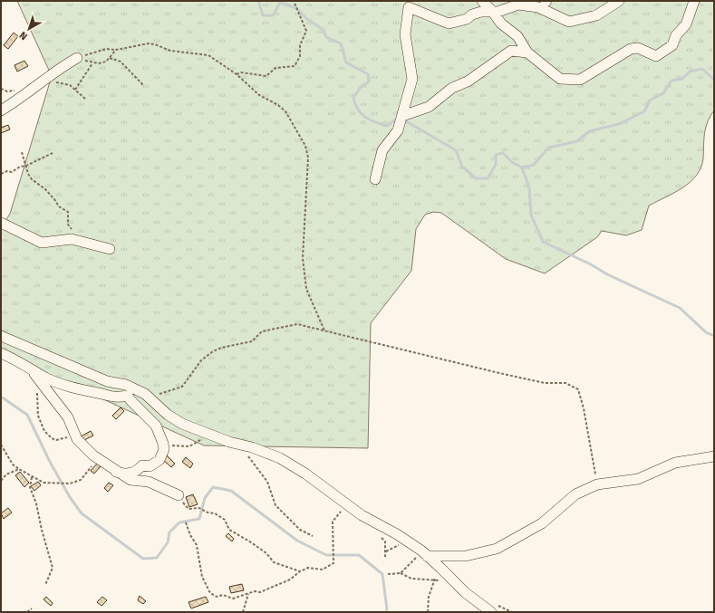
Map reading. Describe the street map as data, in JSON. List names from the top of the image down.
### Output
{
  "north": "bottom left"
}
